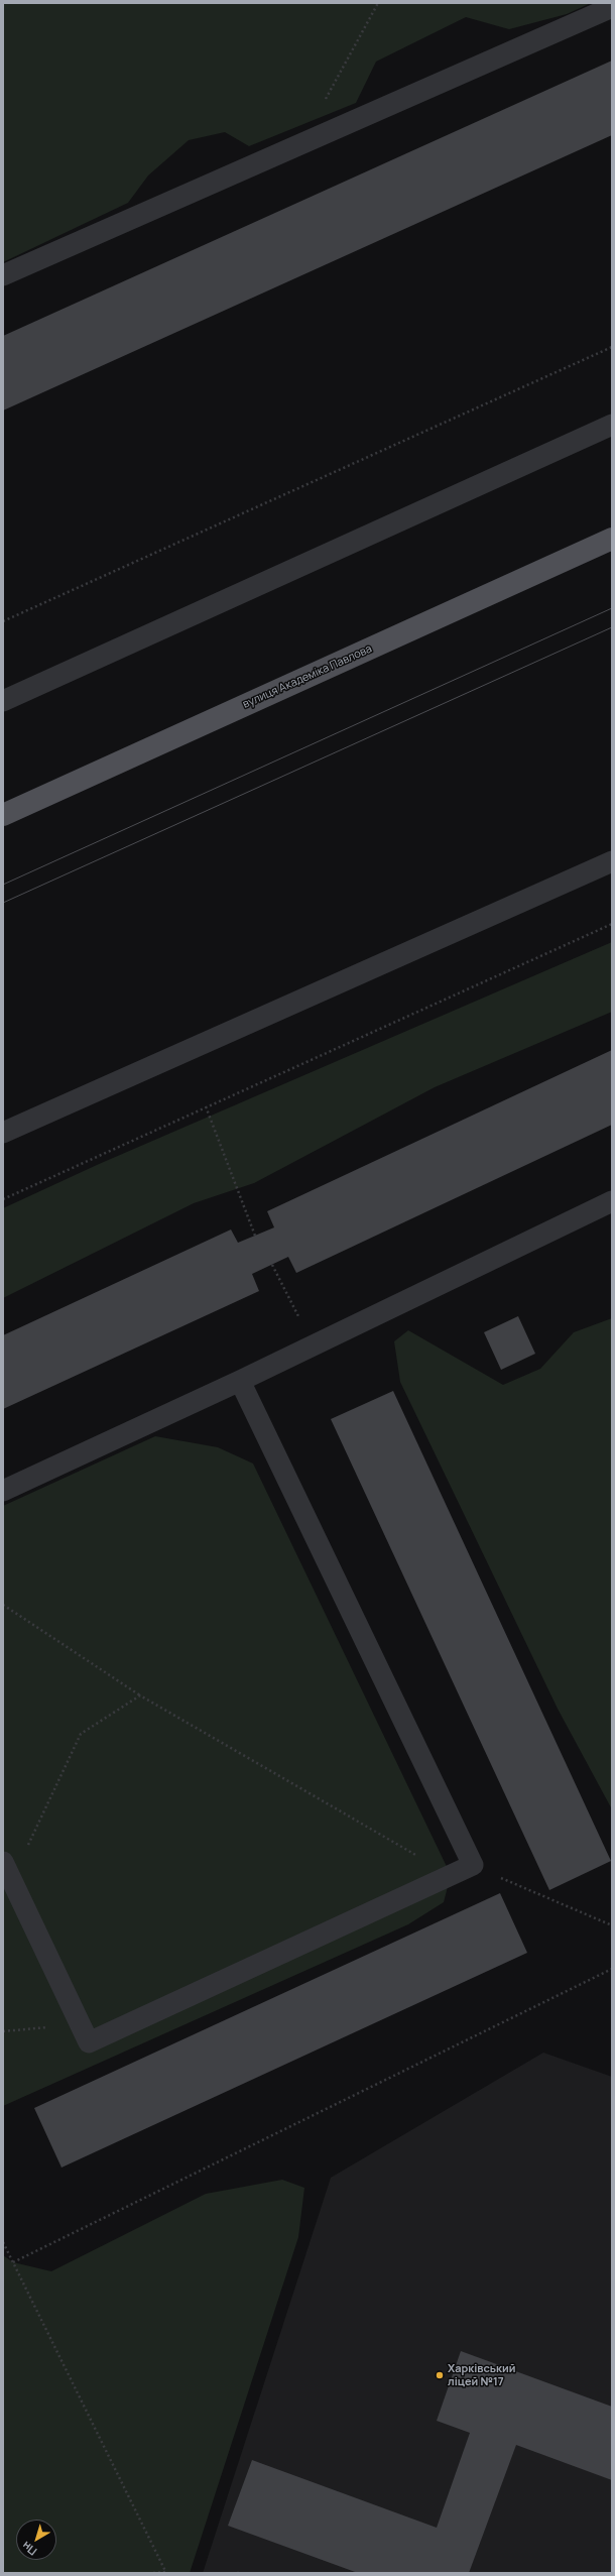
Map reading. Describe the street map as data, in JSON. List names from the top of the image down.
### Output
{
  "streets": {
    "main road": ["вулиця Академіка Павлова"]
  },
  "places": ["Харківський ліцей №17"],
  "north": "bottom left"
}
